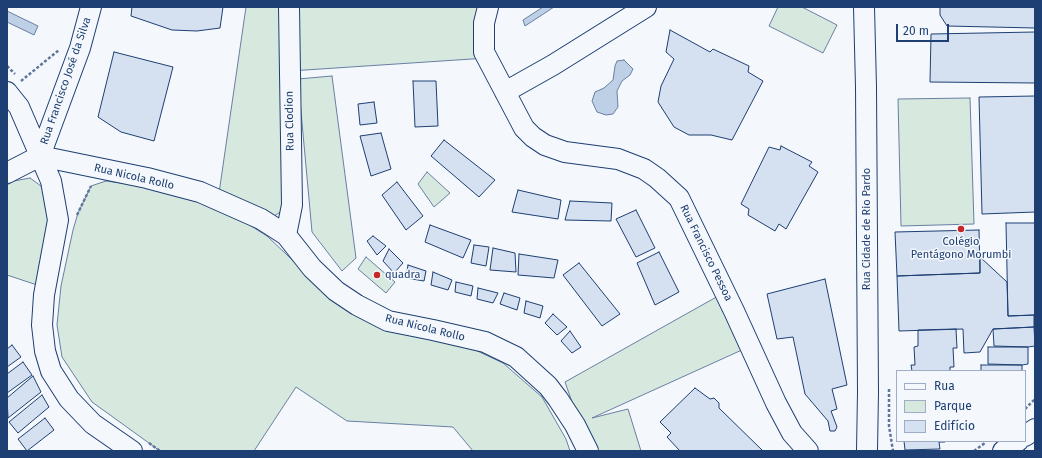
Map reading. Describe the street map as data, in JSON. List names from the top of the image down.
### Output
{
  "streets": {
    "street": [
      "Rua Francisco José da Silva",
      "Rua Clodion",
      "Rua Nicola Rollo",
      "Rua Cidade de Rio Pardo",
      "Rua Francisco Pessoa"
    ]
  },
  "crossings": [
    ["Rua Francisco José da Silva", "Rua Nicola Rollo"],
    ["Rua Clodion", "Rua Nicola Rollo"]
  ],
  "places": ["Colégio Pentágono Morumbi", "quadra"],
  "legend": ["Rua", "Parque", "Edifício"],
  "scale_bar": "20 m"
}
